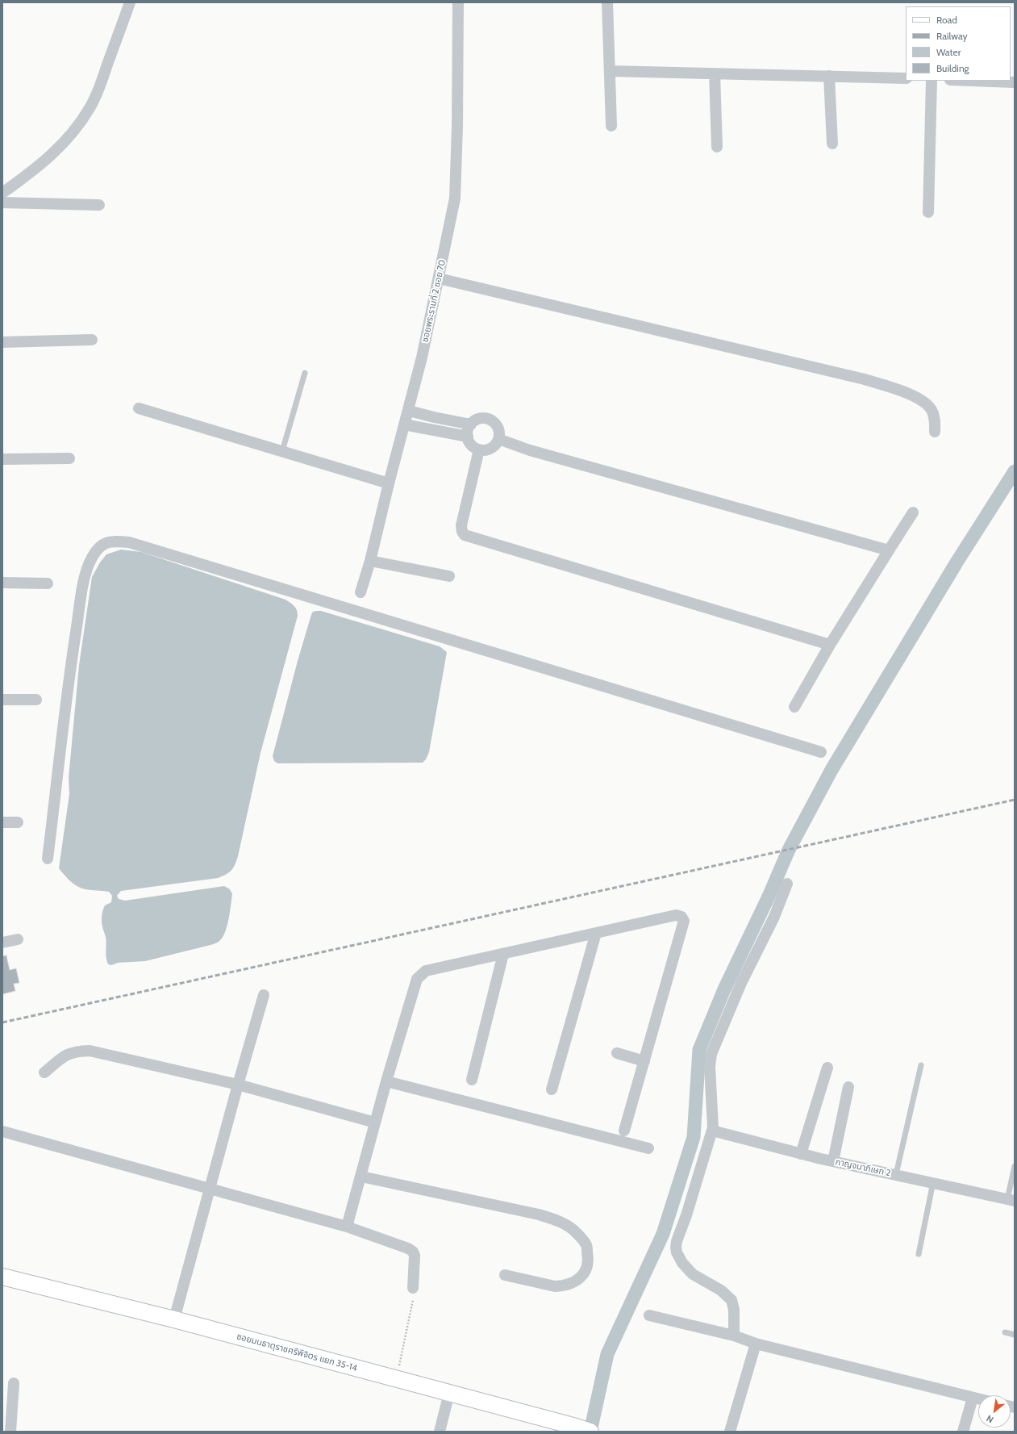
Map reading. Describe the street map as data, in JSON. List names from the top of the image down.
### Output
{
  "streets": {
    "street": ["ซอยพระรามที่ 2 ซอย 70", "กาญจนาภิเษก 2", "ซอยมนธาตุราชศรีพิจิตร แยก 35-14"]
  },
  "legend": [
    "Road",
    "Railway",
    "Water",
    "Building"
  ],
  "north": "bottom left"
}
